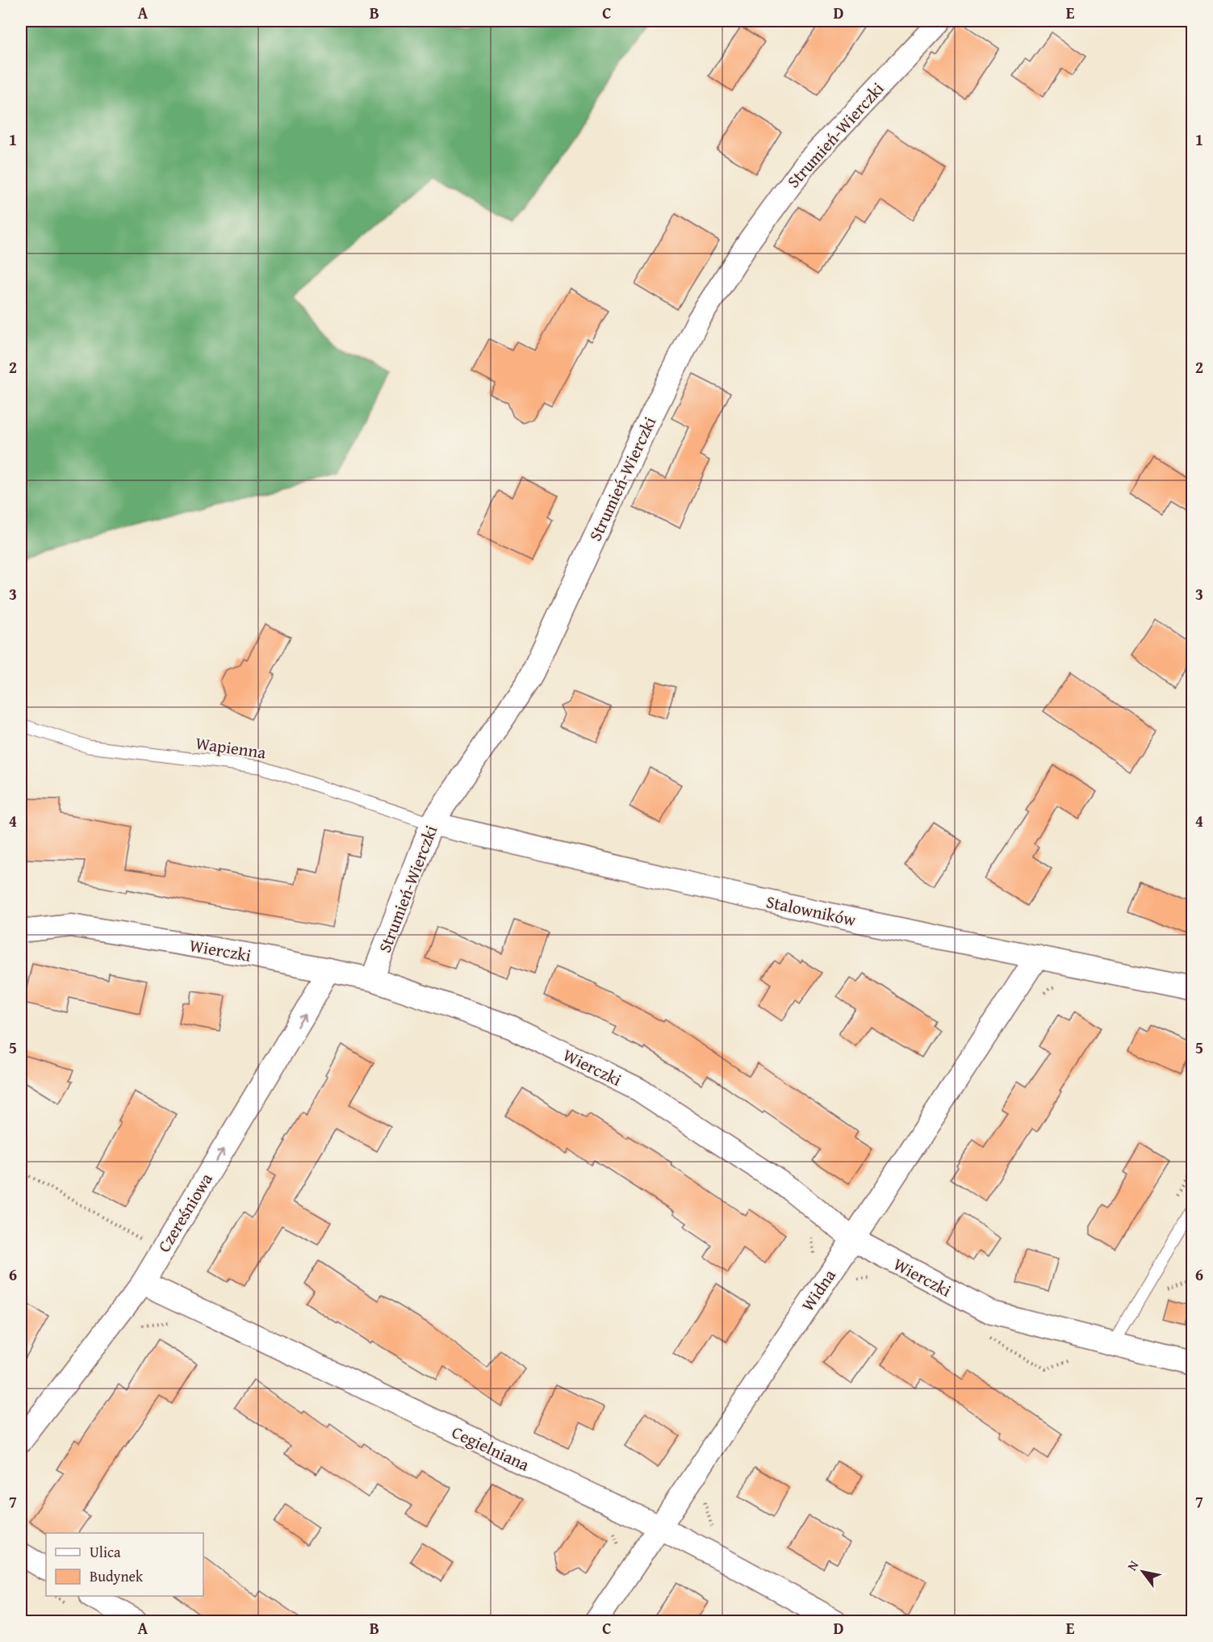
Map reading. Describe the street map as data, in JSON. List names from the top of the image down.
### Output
{
  "streets": {
    "street": [
      "Strumień-Wierczki",
      "Stalowników",
      "Wierczki",
      "Czereśniowa",
      "Widna",
      "Cegielniana"
    ],
    "lane": ["Wapienna"]
  },
  "crossings": [
    ["Strumień-Wierczki", "Wapienna"],
    ["Strumień-Wierczki", "Stalowników"],
    ["Strumień-Wierczki", "Wierczki"],
    ["Wapienna", "Stalowników"],
    ["Stalowników", "Widna"],
    ["Wierczki", "Czereśniowa"],
    ["Wierczki", "Widna"],
    ["Czereśniowa", "Cegielniana"],
    ["Widna", "Cegielniana"]
  ],
  "one_way": ["Czereśniowa"],
  "legend": ["Ulica", "Budynek"],
  "north": "top left",
  "grid": {
    "columns": [
      "A",
      "B",
      "C",
      "D",
      "E"
    ],
    "rows": [
      "1",
      "2",
      "3",
      "4",
      "5",
      "6",
      "7"
    ]
  }
}
